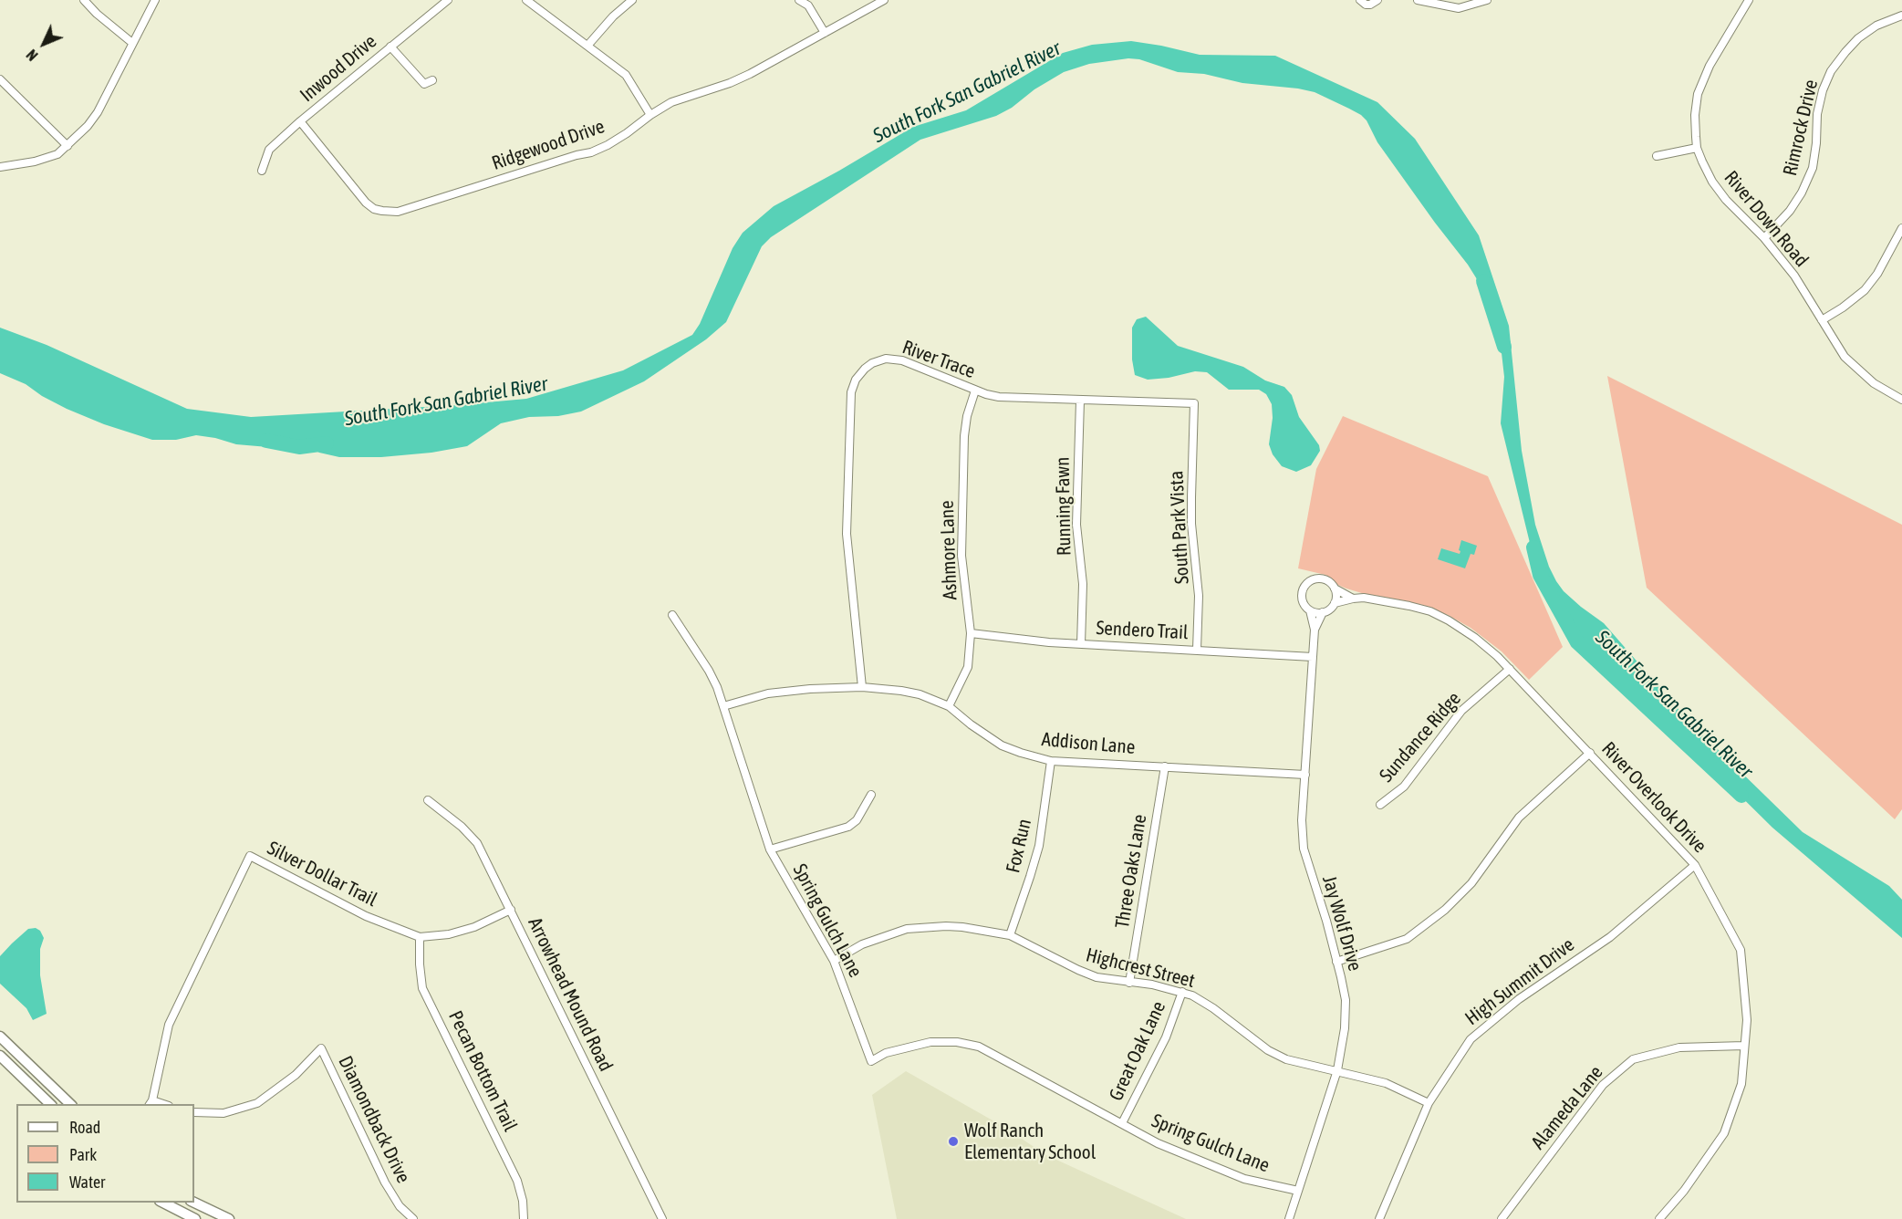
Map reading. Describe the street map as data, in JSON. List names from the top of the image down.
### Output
{
  "streets": {
    "street": [
      "Inwood Drive",
      "Rimrock Drive",
      "Ridgewood Drive",
      "River Down Road",
      "River Trace",
      "Running Fawn",
      "South Park Vista",
      "Ashmore Lane",
      "Sendero Trail",
      "Sundance Ridge",
      "Addison Lane",
      "River Overlook Drive",
      "Fox Run",
      "Three Oaks Lane",
      "Silver Dollar Trail",
      "Spring Gulch Lane",
      "Jay Wolf Drive",
      "Highcrest Street",
      "High Summit Drive",
      "Arrowhead Mound Road",
      "Great Oak Lane",
      "Pecan Bottom Trail",
      "Alameda Lane",
      "Diamondback Drive"
    ]
  },
  "crossings": [
    ["Inwood Drive", "Ridgewood Drive"],
    ["Rimrock Drive", "River Down Road"],
    ["River Trace", "Running Fawn"],
    ["River Trace", "South Park Vista"],
    ["River Trace", "Ashmore Lane"],
    ["River Trace", "Addison Lane"],
    ["Running Fawn", "Sendero Trail"],
    ["South Park Vista", "Sendero Trail"],
    ["Ashmore Lane", "Sendero Trail"],
    ["Ashmore Lane", "Addison Lane"],
    ["Sendero Trail", "Jay Wolf Drive"],
    ["Sundance Ridge", "River Overlook Drive"],
    ["Addison Lane", "Fox Run"],
    ["Addison Lane", "Three Oaks Lane"],
    ["Addison Lane", "Spring Gulch Lane"],
    ["Addison Lane", "Jay Wolf Drive"],
    ["River Overlook Drive", "High Summit Drive"],
    ["River Overlook Drive", "Alameda Lane"],
    ["Fox Run", "Highcrest Street"],
    ["Three Oaks Lane", "Highcrest Street"],
    ["Silver Dollar Trail", "Arrowhead Mound Road"],
    ["Silver Dollar Trail", "Pecan Bottom Trail"],
    ["Spring Gulch Lane", "Jay Wolf Drive"],
    ["Spring Gulch Lane", "Highcrest Street"],
    ["Spring Gulch Lane", "Great Oak Lane"],
    ["Jay Wolf Drive", "Highcrest Street"],
    ["Highcrest Street", "High Summit Drive"],
    ["Highcrest Street", "Great Oak Lane"]
  ],
  "water": ["South Fork San Gabriel River"],
  "places": ["Wolf Ranch Elementary School"],
  "legend": ["Road", "Park", "Water"],
  "north": "bottom left"
}
